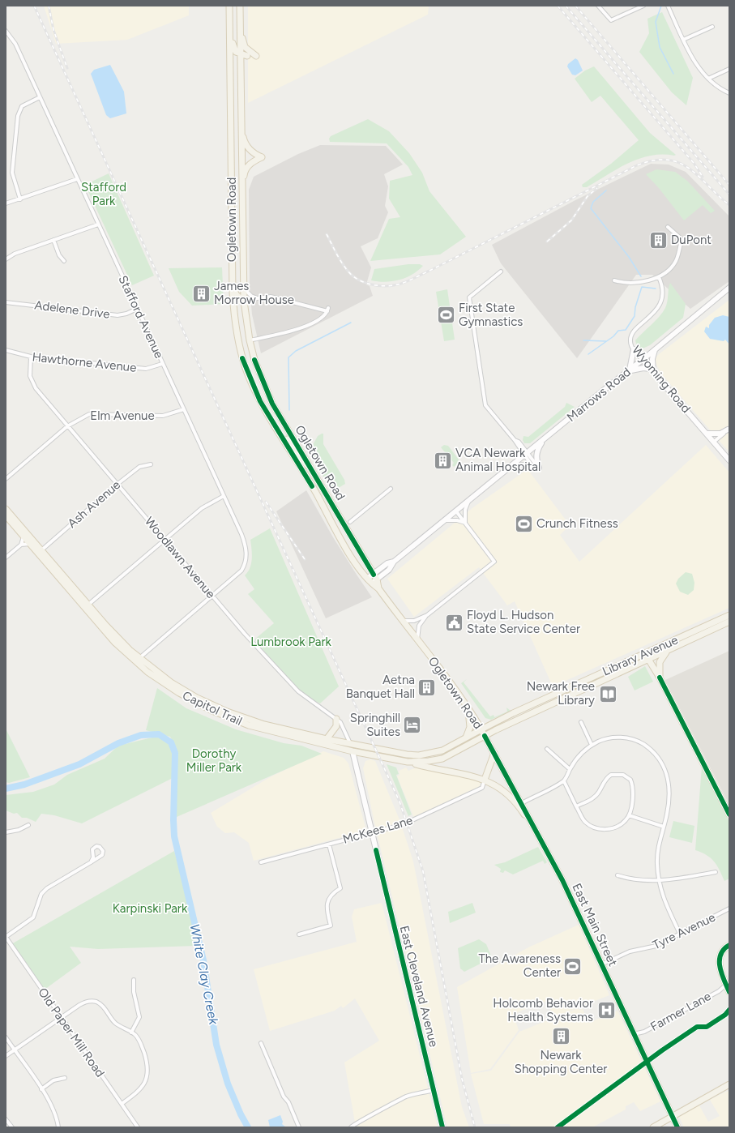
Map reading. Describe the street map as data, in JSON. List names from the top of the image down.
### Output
{
  "streets": {
    "main road": [
      "Ogletown Road",
      "Library Avenue",
      "Capitol Trail",
      "East Main Street"
    ],
    "street": [
      "Adelene Drive",
      "Stafford Avenue",
      "Hawthorne Avenue",
      "Wyoming Road",
      "Marrows Road",
      "Elm Avenue",
      "Ash Avenue",
      "Woodlawn Avenue",
      "McKees Lane",
      "Tyre Avenue",
      "East Cleveland Avenue",
      "Farmer Lane",
      "Old Paper Mill Road"
    ]
  },
  "crossings": [
    ["Ogletown Road", "Marrows Road"],
    ["Ogletown Road", "Library Avenue"],
    ["Ogletown Road", "Capitol Trail"],
    ["Ogletown Road", "East Main Street"],
    ["Adelene Drive", "Stafford Avenue"],
    ["Stafford Avenue", "Hawthorne Avenue"],
    ["Stafford Avenue", "Elm Avenue"],
    ["Stafford Avenue", "Woodlawn Avenue"],
    ["Stafford Avenue", "Capitol Trail"],
    ["Hawthorne Avenue", "Woodlawn Avenue"],
    ["Wyoming Road", "Marrows Road"],
    ["Elm Avenue", "Woodlawn Avenue"],
    ["Ash Avenue", "Woodlawn Avenue"],
    ["Ash Avenue", "Capitol Trail"],
    ["Woodlawn Avenue", "Capitol Trail"],
    ["Library Avenue", "Capitol Trail"],
    ["Library Avenue", "East Main Street"],
    ["Capitol Trail", "East Main Street"],
    ["Capitol Trail", "East Cleveland Avenue"],
    ["McKees Lane", "East Cleveland Avenue"],
    ["East Main Street", "Tyre Avenue"],
    ["East Main Street", "Farmer Lane"]
  ],
  "water": ["White Clay Creek"],
  "parks": [
    "Stafford Park",
    "Lumbrook Park",
    "Dorothy Miller Park",
    "Karpinski Park"
  ],
  "places": {
    "building": [
      "DuPont",
      "James Morrow House",
      "VCA Newark Animal Hospital",
      "Aetna Banquet Hall",
      "Newark Shopping Center"
    ],
    "sports": ["First State Gymnastics", "Crunch Fitness", "The Awareness Center"],
    "public building": ["Floyd L. Hudson State Service Center"],
    "library": ["Newark Free Library"],
    "hotel": ["Springhill Suites"],
    "hospital": ["Holcomb Behavior Health Systems"]
  }
}
